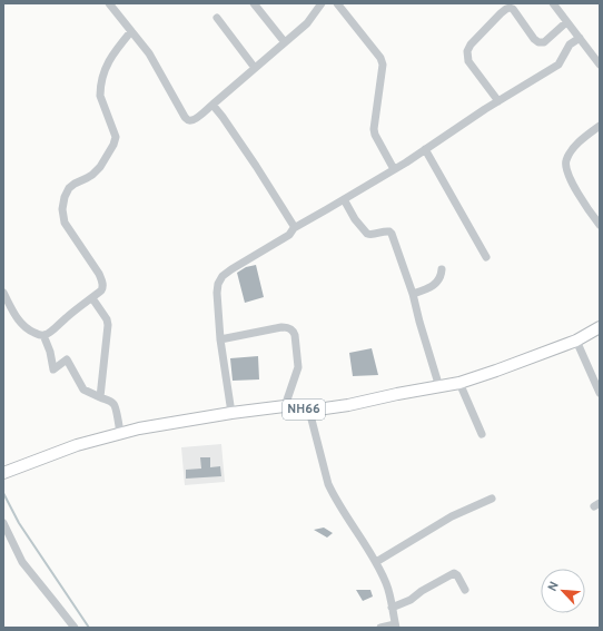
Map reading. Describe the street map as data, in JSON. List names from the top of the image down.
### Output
{
  "streets": {
    "highway": ["NH66"]
  },
  "north": "top left"
}
